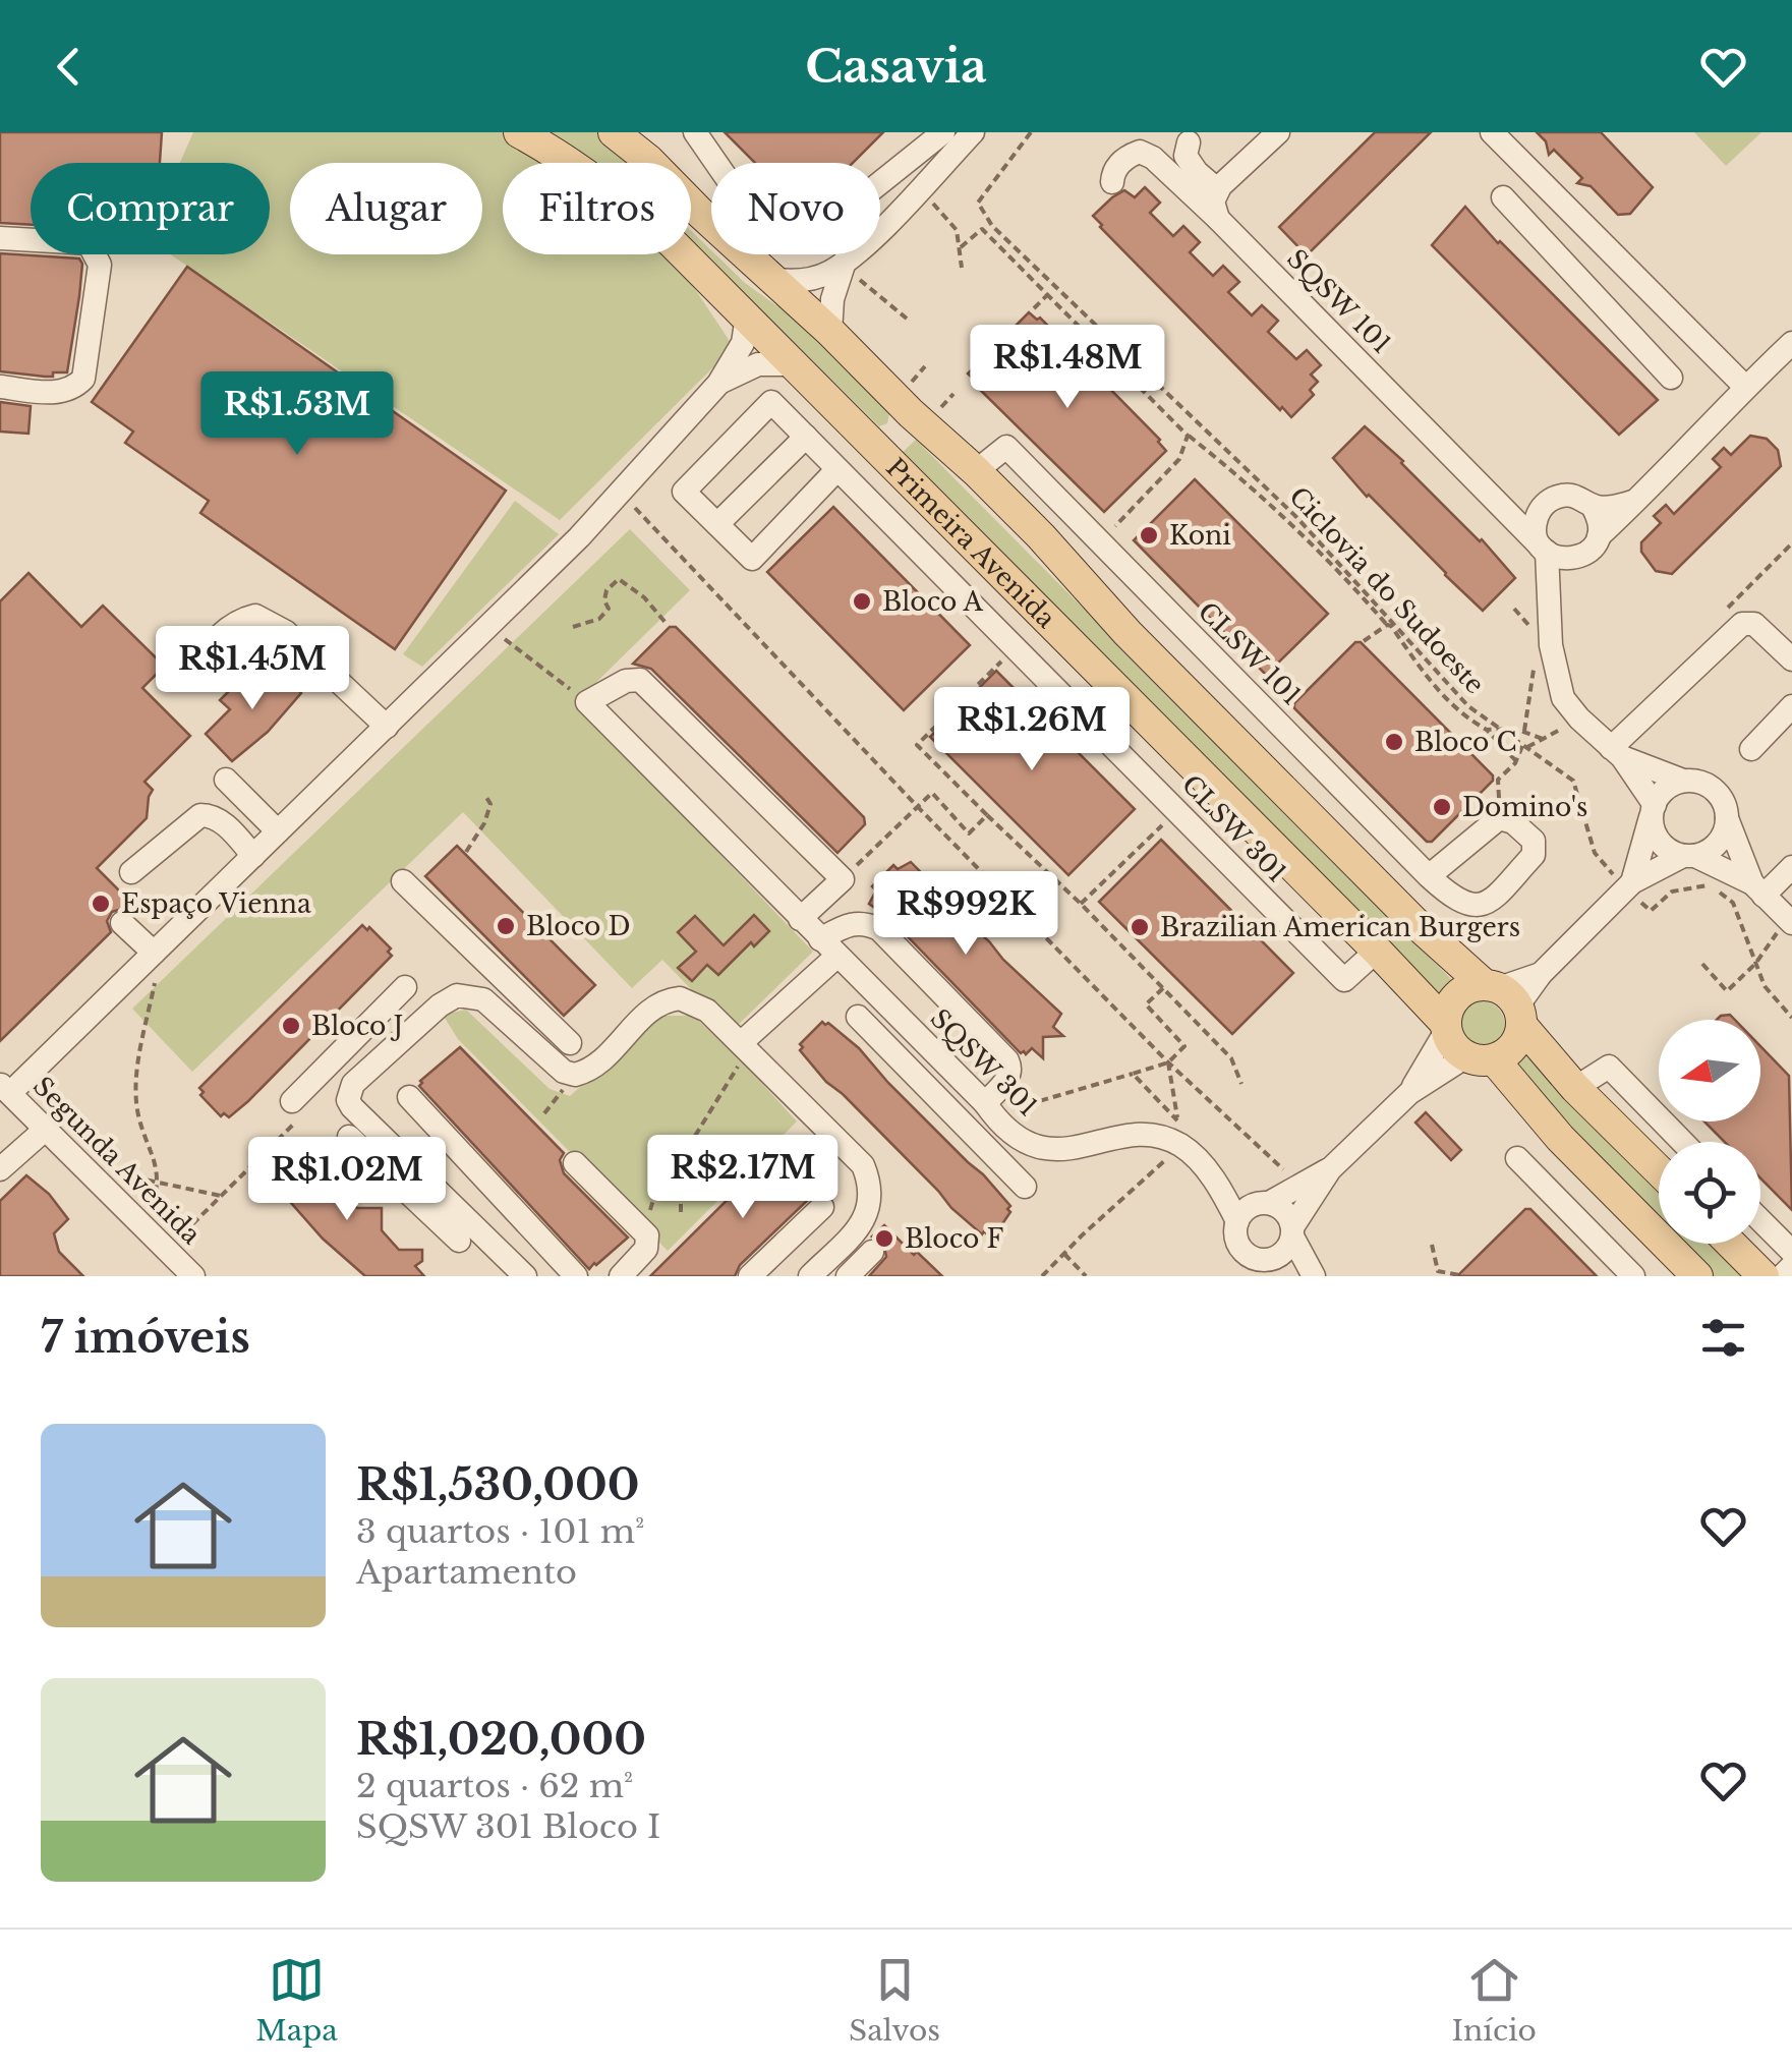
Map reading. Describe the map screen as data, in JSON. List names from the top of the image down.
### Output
{
  "streets": {
    "main road": ["Primeira Avenida"],
    "street": [
      "SQSW 101",
      "CLSW 101",
      "CLSW 301",
      "SQSW 301",
      "Segunda Avenida"
    ],
    "path": ["Ciclovia do Sudoeste"]
  },
  "crossings": [
    ["Primeira Avenida", "CLSW 101"],
    ["Primeira Avenida", "CLSW 301"]
  ],
  "places": [
    "Koni",
    "Bloco A",
    "Bloco C",
    "Domino's",
    "Espaço Vienna",
    "Bloco D",
    "Brazilian American Burgers",
    "Bloco J",
    "Bloco F"
  ],
  "north": "left",
  "page": {
    "header": "Casavia",
    "chip": [
      "Comprar",
      "Alugar",
      "Filtros",
      "Novo"
    ],
    "price": [
      "R$1.48M",
      "R$1.53M",
      "R$1.45M",
      "R$1.26M",
      "R$992K",
      "R$2.17M",
      "R$1.02M"
    ],
    "heading": "7 imóveis",
    "list": [
      {
        "name": "R$1,530,000",
        "note": "3 quartos · 101 m² · Apartamento"
      },
      {
        "name": "R$1,020,000",
        "note": "2 quartos · 62 m² · SQSW 301 Bloco I"
      }
    ],
    "tabs": ["Mapa", "Salvos", "Início"]
  }
}
